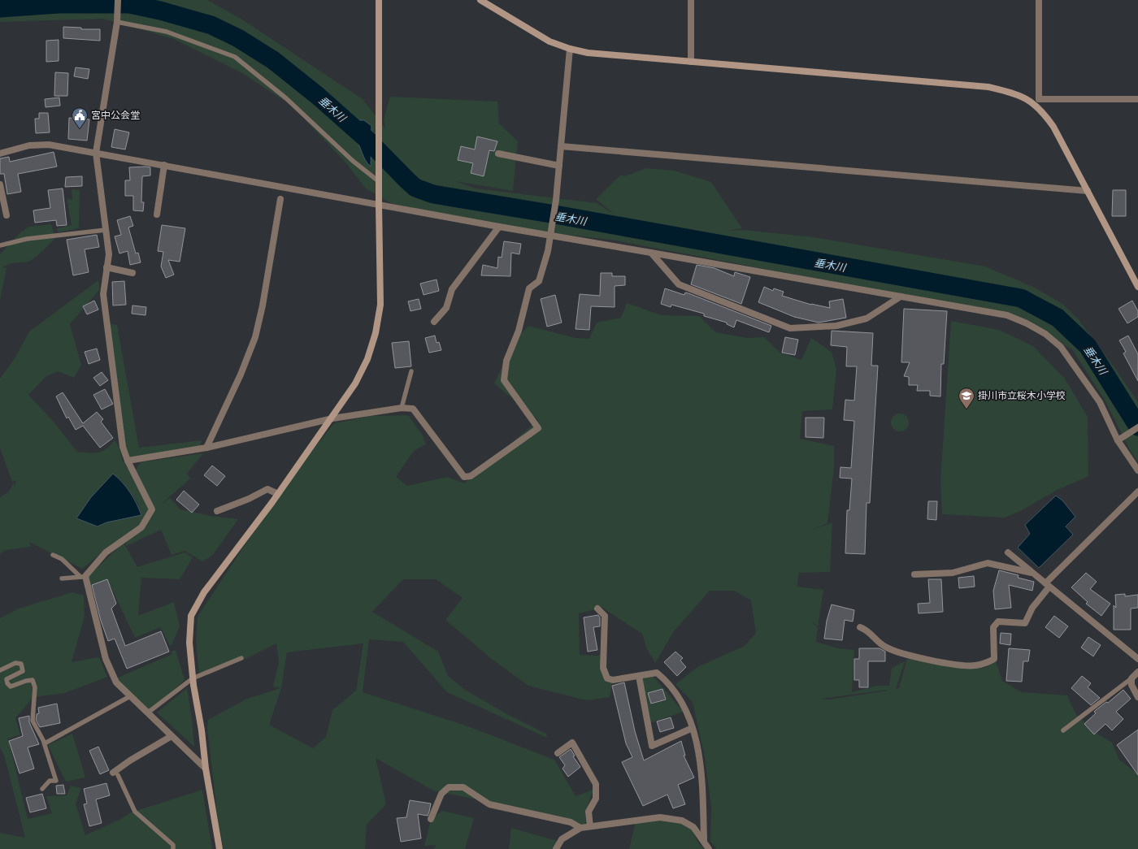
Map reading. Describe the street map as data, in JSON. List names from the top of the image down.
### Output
{
  "water": ["垂木川"],
  "places": {
    "public building": ["宮中公会堂"],
    "school or university": ["掛川市立桜木小学校"]
  }
}
